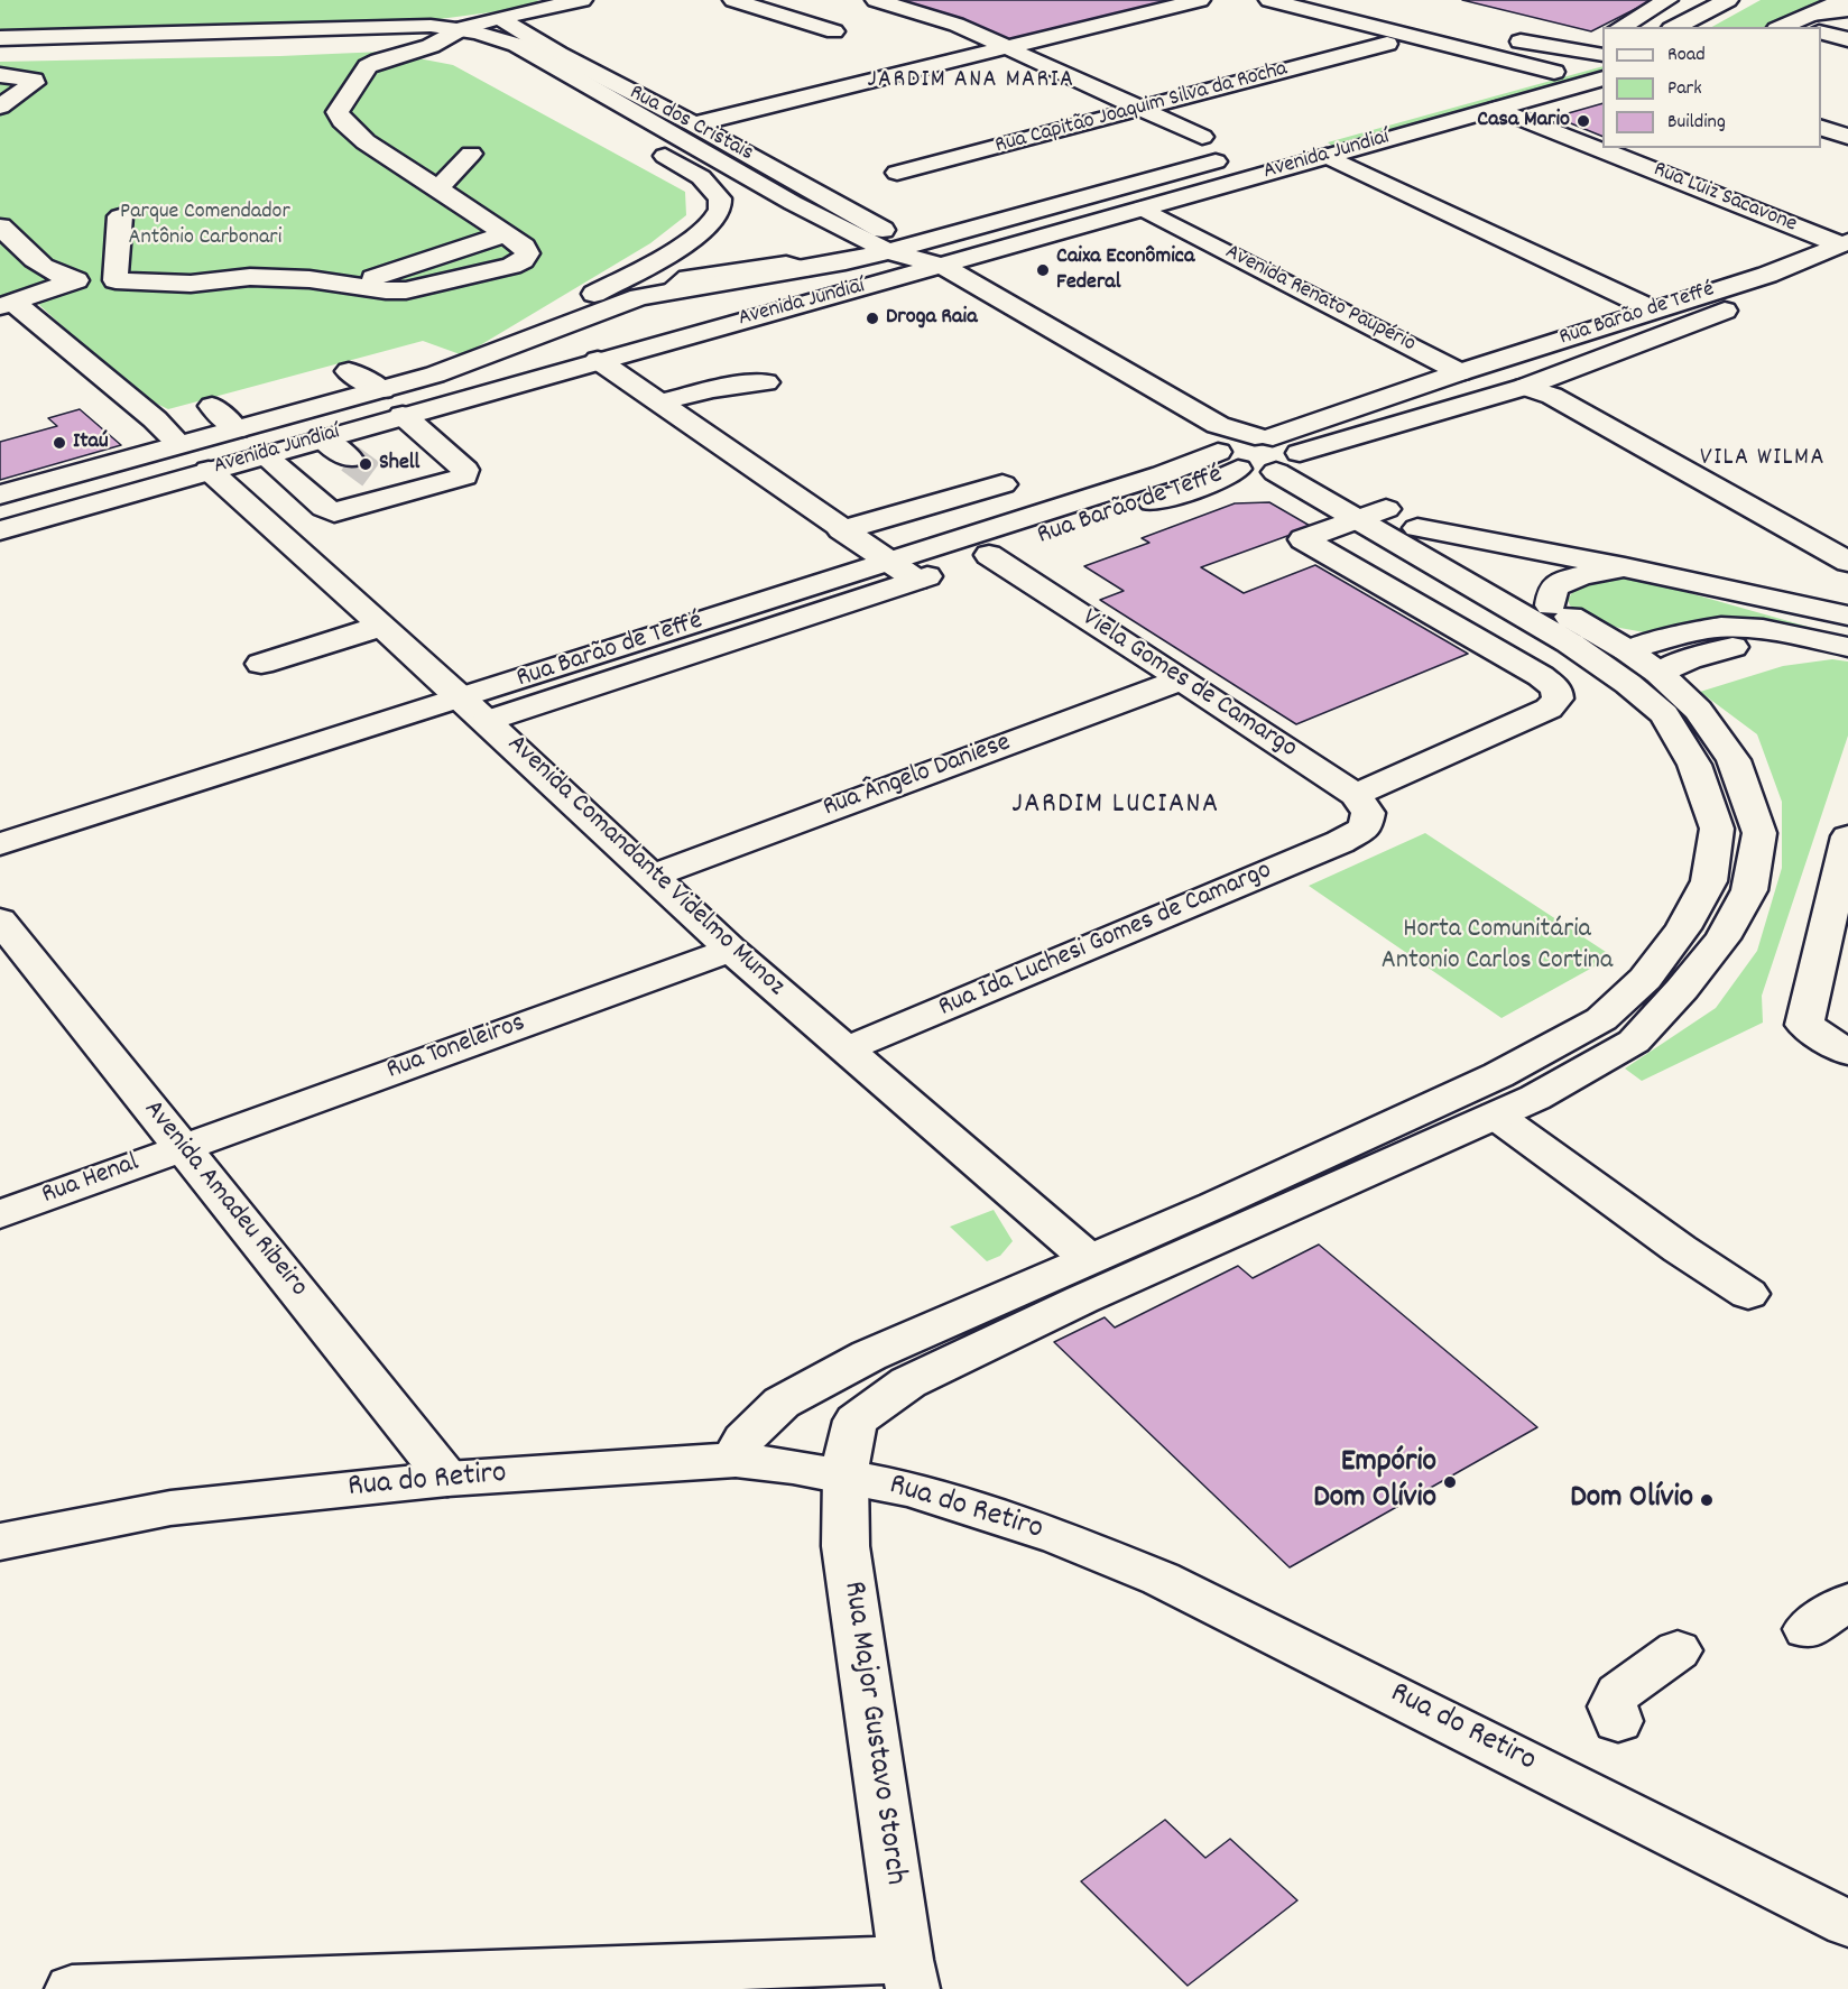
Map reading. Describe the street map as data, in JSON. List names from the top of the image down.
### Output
{
  "streets": {
    "main road": [
      "Rua Capitão Joaquim Silva da Rocha",
      "Rua dos Cristais",
      "Avenida Jundiaí",
      "Rua Luiz Sacavone",
      "Avenida Renato Paupério",
      "Rua Barão de Teffé",
      "Viela Gomes de Camargo",
      "Rua Ângelo Daniese",
      "Avenida Comandante Videlmo Munoz",
      "Rua Ida Luchesi Gomes de Camargo",
      "Rua Toneleiros",
      "Rua Henal",
      "Avenida Amadeu Ribeiro",
      "Rua do Retiro",
      "Rua Major Gustavo Storch"
    ]
  },
  "crossings": [
    ["Rua dos Cristais", "Avenida Jundiaí"],
    ["Avenida Jundiaí", "Rua Luiz Sacavone"],
    ["Avenida Jundiaí", "Avenida Renato Paupério"],
    ["Avenida Jundiaí", "Avenida Comandante Videlmo Munoz"],
    ["Rua Luiz Sacavone", "Rua Barão de Teffé"],
    ["Avenida Renato Paupério", "Rua Barão de Teffé"],
    ["Rua Barão de Teffé", "Viela Gomes de Camargo"],
    ["Rua Barão de Teffé", "Avenida Comandante Videlmo Munoz"],
    ["Viela Gomes de Camargo", "Rua Ângelo Daniese"],
    ["Viela Gomes de Camargo", "Rua Ida Luchesi Gomes de Camargo"],
    ["Rua Ângelo Daniese", "Avenida Comandante Videlmo Munoz"],
    ["Avenida Comandante Videlmo Munoz", "Rua Ida Luchesi Gomes de Camargo"],
    ["Avenida Comandante Videlmo Munoz", "Rua Toneleiros"],
    ["Rua Toneleiros", "Rua Henal"],
    ["Rua Toneleiros", "Avenida Amadeu Ribeiro"],
    ["Rua Henal", "Avenida Amadeu Ribeiro"],
    ["Avenida Amadeu Ribeiro", "Rua do Retiro"],
    ["Rua do Retiro", "Rua Major Gustavo Storch"]
  ],
  "districts": ["JARDIM ANA MARIA", "VILA WILMA", "JARDIM LUCIANA"],
  "parks": ["Parque Comendador Antônio Carbonari", "Horta Comunitária Antonio Carlos Cortina"],
  "places": [
    "Casa Mario",
    "Caixa Econômica Federal",
    "Droga Raia",
    "Itaú",
    "Shell",
    "Empório Dom Olívio",
    "Dom Olívio"
  ],
  "legend": ["Road", "Park", "Building"]
}
